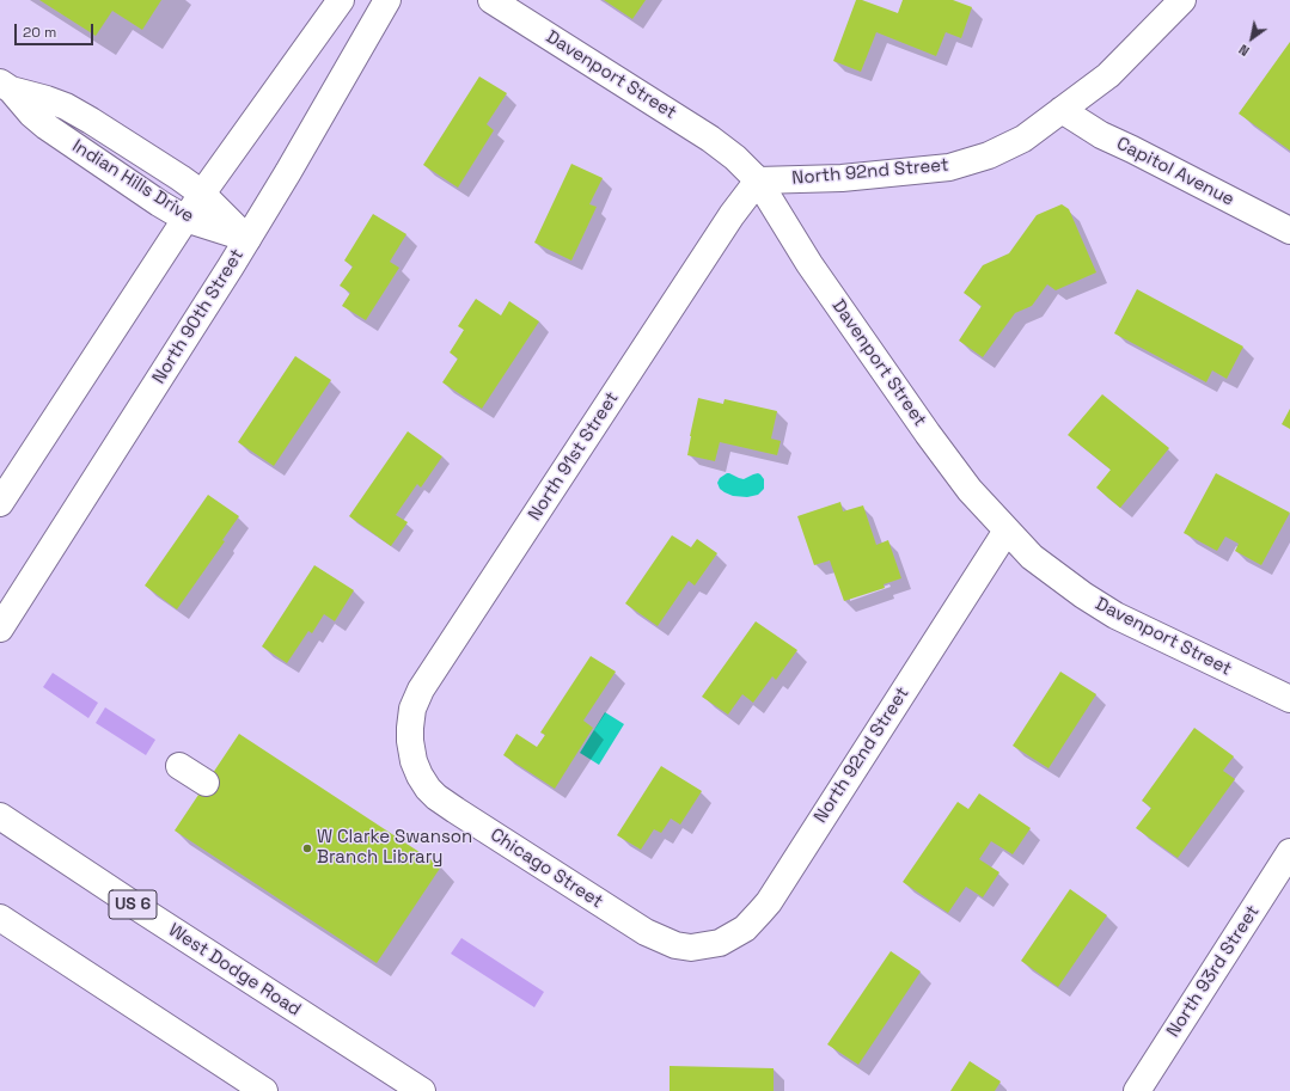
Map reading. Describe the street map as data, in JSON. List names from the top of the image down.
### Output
{
  "streets": {
    "main road": [
      "Davenport Street",
      "North 92nd Street",
      "Capitol Avenue",
      "Indian Hills Drive",
      "North 90th Street",
      "North 91st Street",
      "Chicago Street",
      "US 6",
      "West Dodge Road",
      "North 93rd Street"
    ]
  },
  "crossings": [
    ["Davenport Street", "North 92nd Street"],
    ["Davenport Street", "North 91st Street"],
    ["North 92nd Street", "Capitol Avenue"],
    ["North 92nd Street", "North 91st Street"],
    ["North 92nd Street", "Chicago Street"],
    ["Indian Hills Drive", "North 90th Street"],
    ["North 91st Street", "Chicago Street"]
  ],
  "places": ["W Clarke Swanson Branch Library"],
  "scale_bar": "20 m",
  "north": "bottom left"
}
